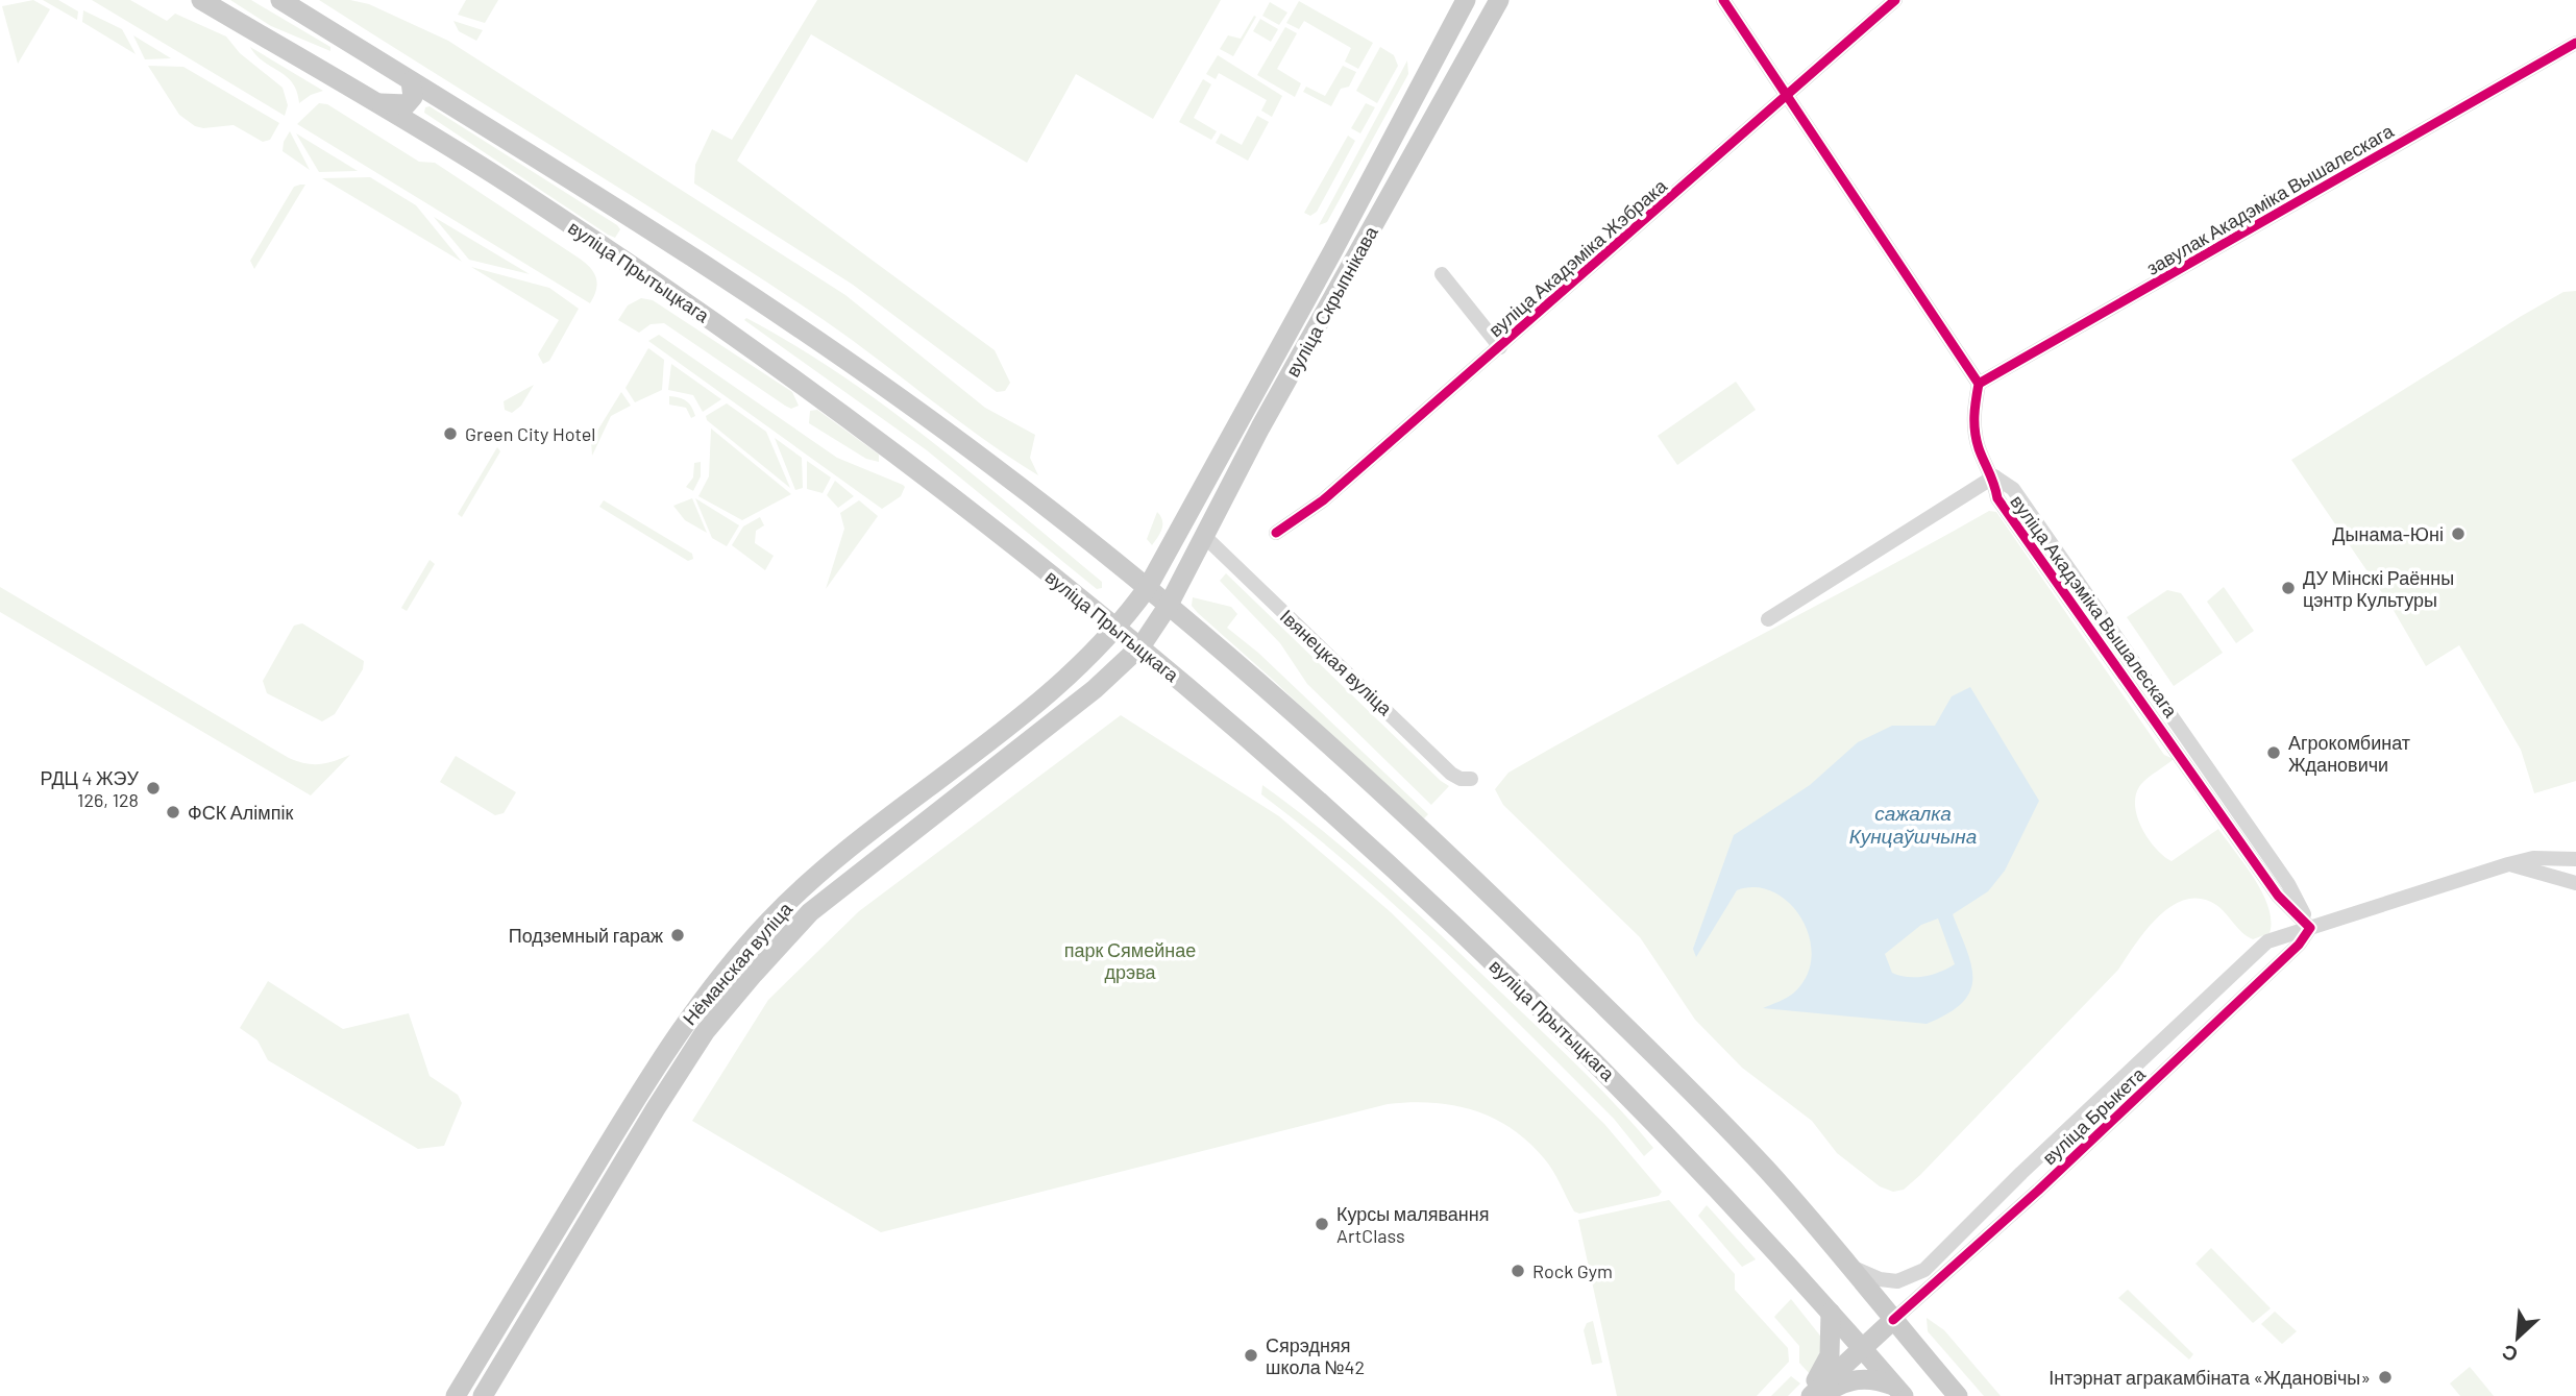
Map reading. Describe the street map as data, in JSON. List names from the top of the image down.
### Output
{
  "streets": {
    "main road": ["вуліца Прытыцкага", "вуліца Скрыпнікава", "Нёманская вуліца"],
    "street": [
      "завулак Акадэміка Вышалескага",
      "вуліца Акадэміка Жэбрака",
      "вуліца Акадэміка Вышалескага",
      "Івянецкая вуліца",
      "вуліца Брыкета"
    ]
  },
  "crossings": [
    ["завулак Акадэміка Вышалескага", "вуліца Акадэміка Вышалескага"],
    ["вуліца Прытыцкага", "Нёманская вуліца"],
    ["вуліца Скрыпнікава", "Івянецкая вуліца"],
    ["вуліца Скрыпнікава", "Нёманская вуліца"],
    ["вуліца Акадэміка Вышалескага", "вуліца Брыкета"]
  ],
  "water": ["сажалка Кунцаўшчына"],
  "parks": ["парк Сямейнае дрэва"],
  "places": [
    "Green City Hotel",
    "Дынама-Юні",
    "ДУ Мінскі Раённы цэнтр Культуры",
    "Агрокомбинат Ждановичи",
    "РДЦ 4 ЖЭУ 126, 128",
    "ФСК Алімпік",
    "Подземный гараж",
    "Курсы малявання ArtClass",
    "Rock Gym",
    "Сярэдняя школа №42",
    "Інтэрнат агракамбіната «Ждановічы»"
  ],
  "north": "bottom left"
}
